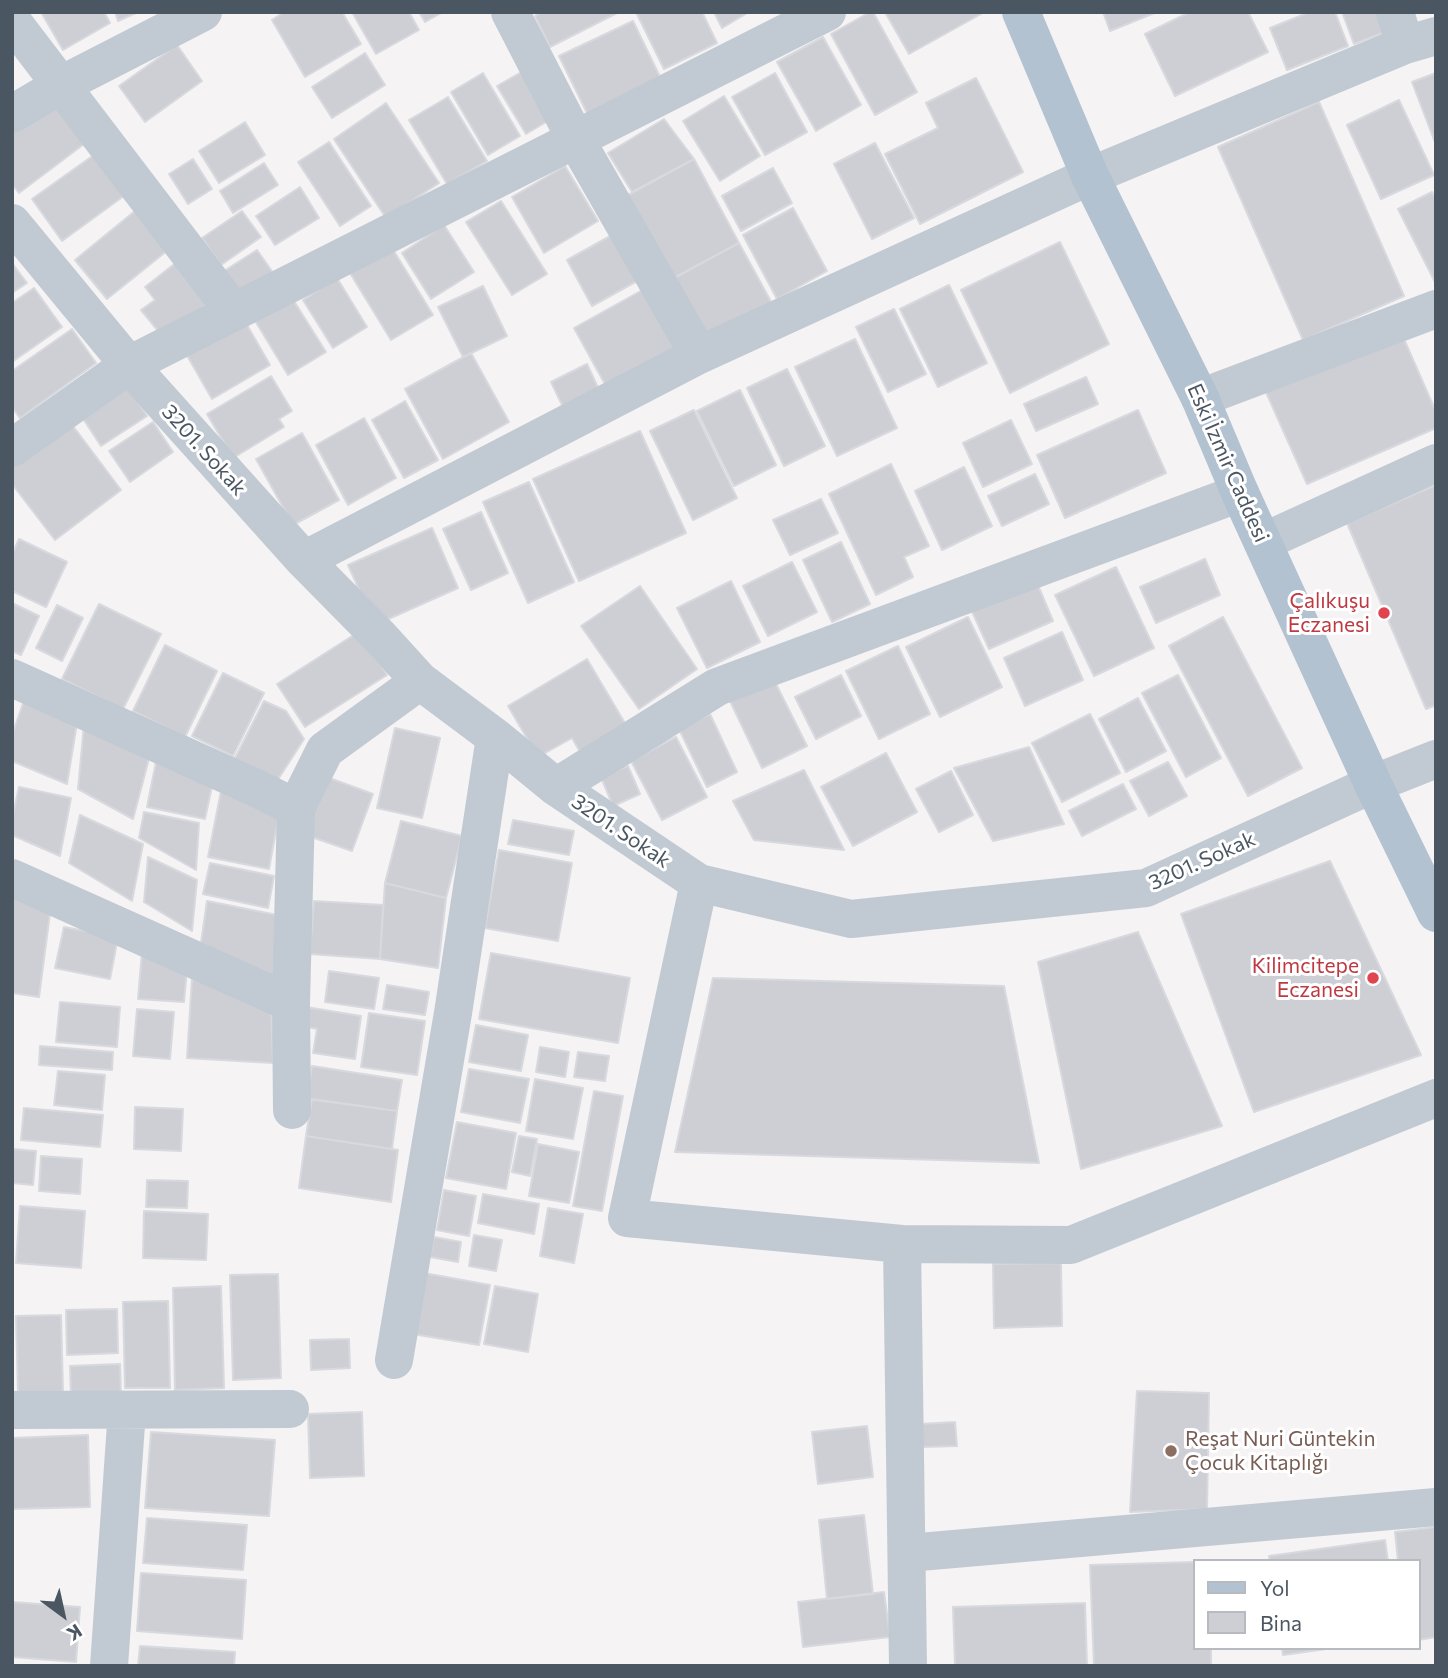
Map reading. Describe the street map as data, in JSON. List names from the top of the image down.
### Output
{
  "streets": {
    "main road": ["Eski İzmir Caddesi"],
    "street": ["3201. Sokak"]
  },
  "crossings": [
    ["3201. Sokak", "Eski İzmir Caddesi"]
  ],
  "places": ["Çalıkuşu Eczanesi", "Kilimcitepe Eczanesi", "Reşat Nuri Güntekin Çocuk Kitaplığı"],
  "legend": ["Yol", "Bina"],
  "north": "bottom right"
}
